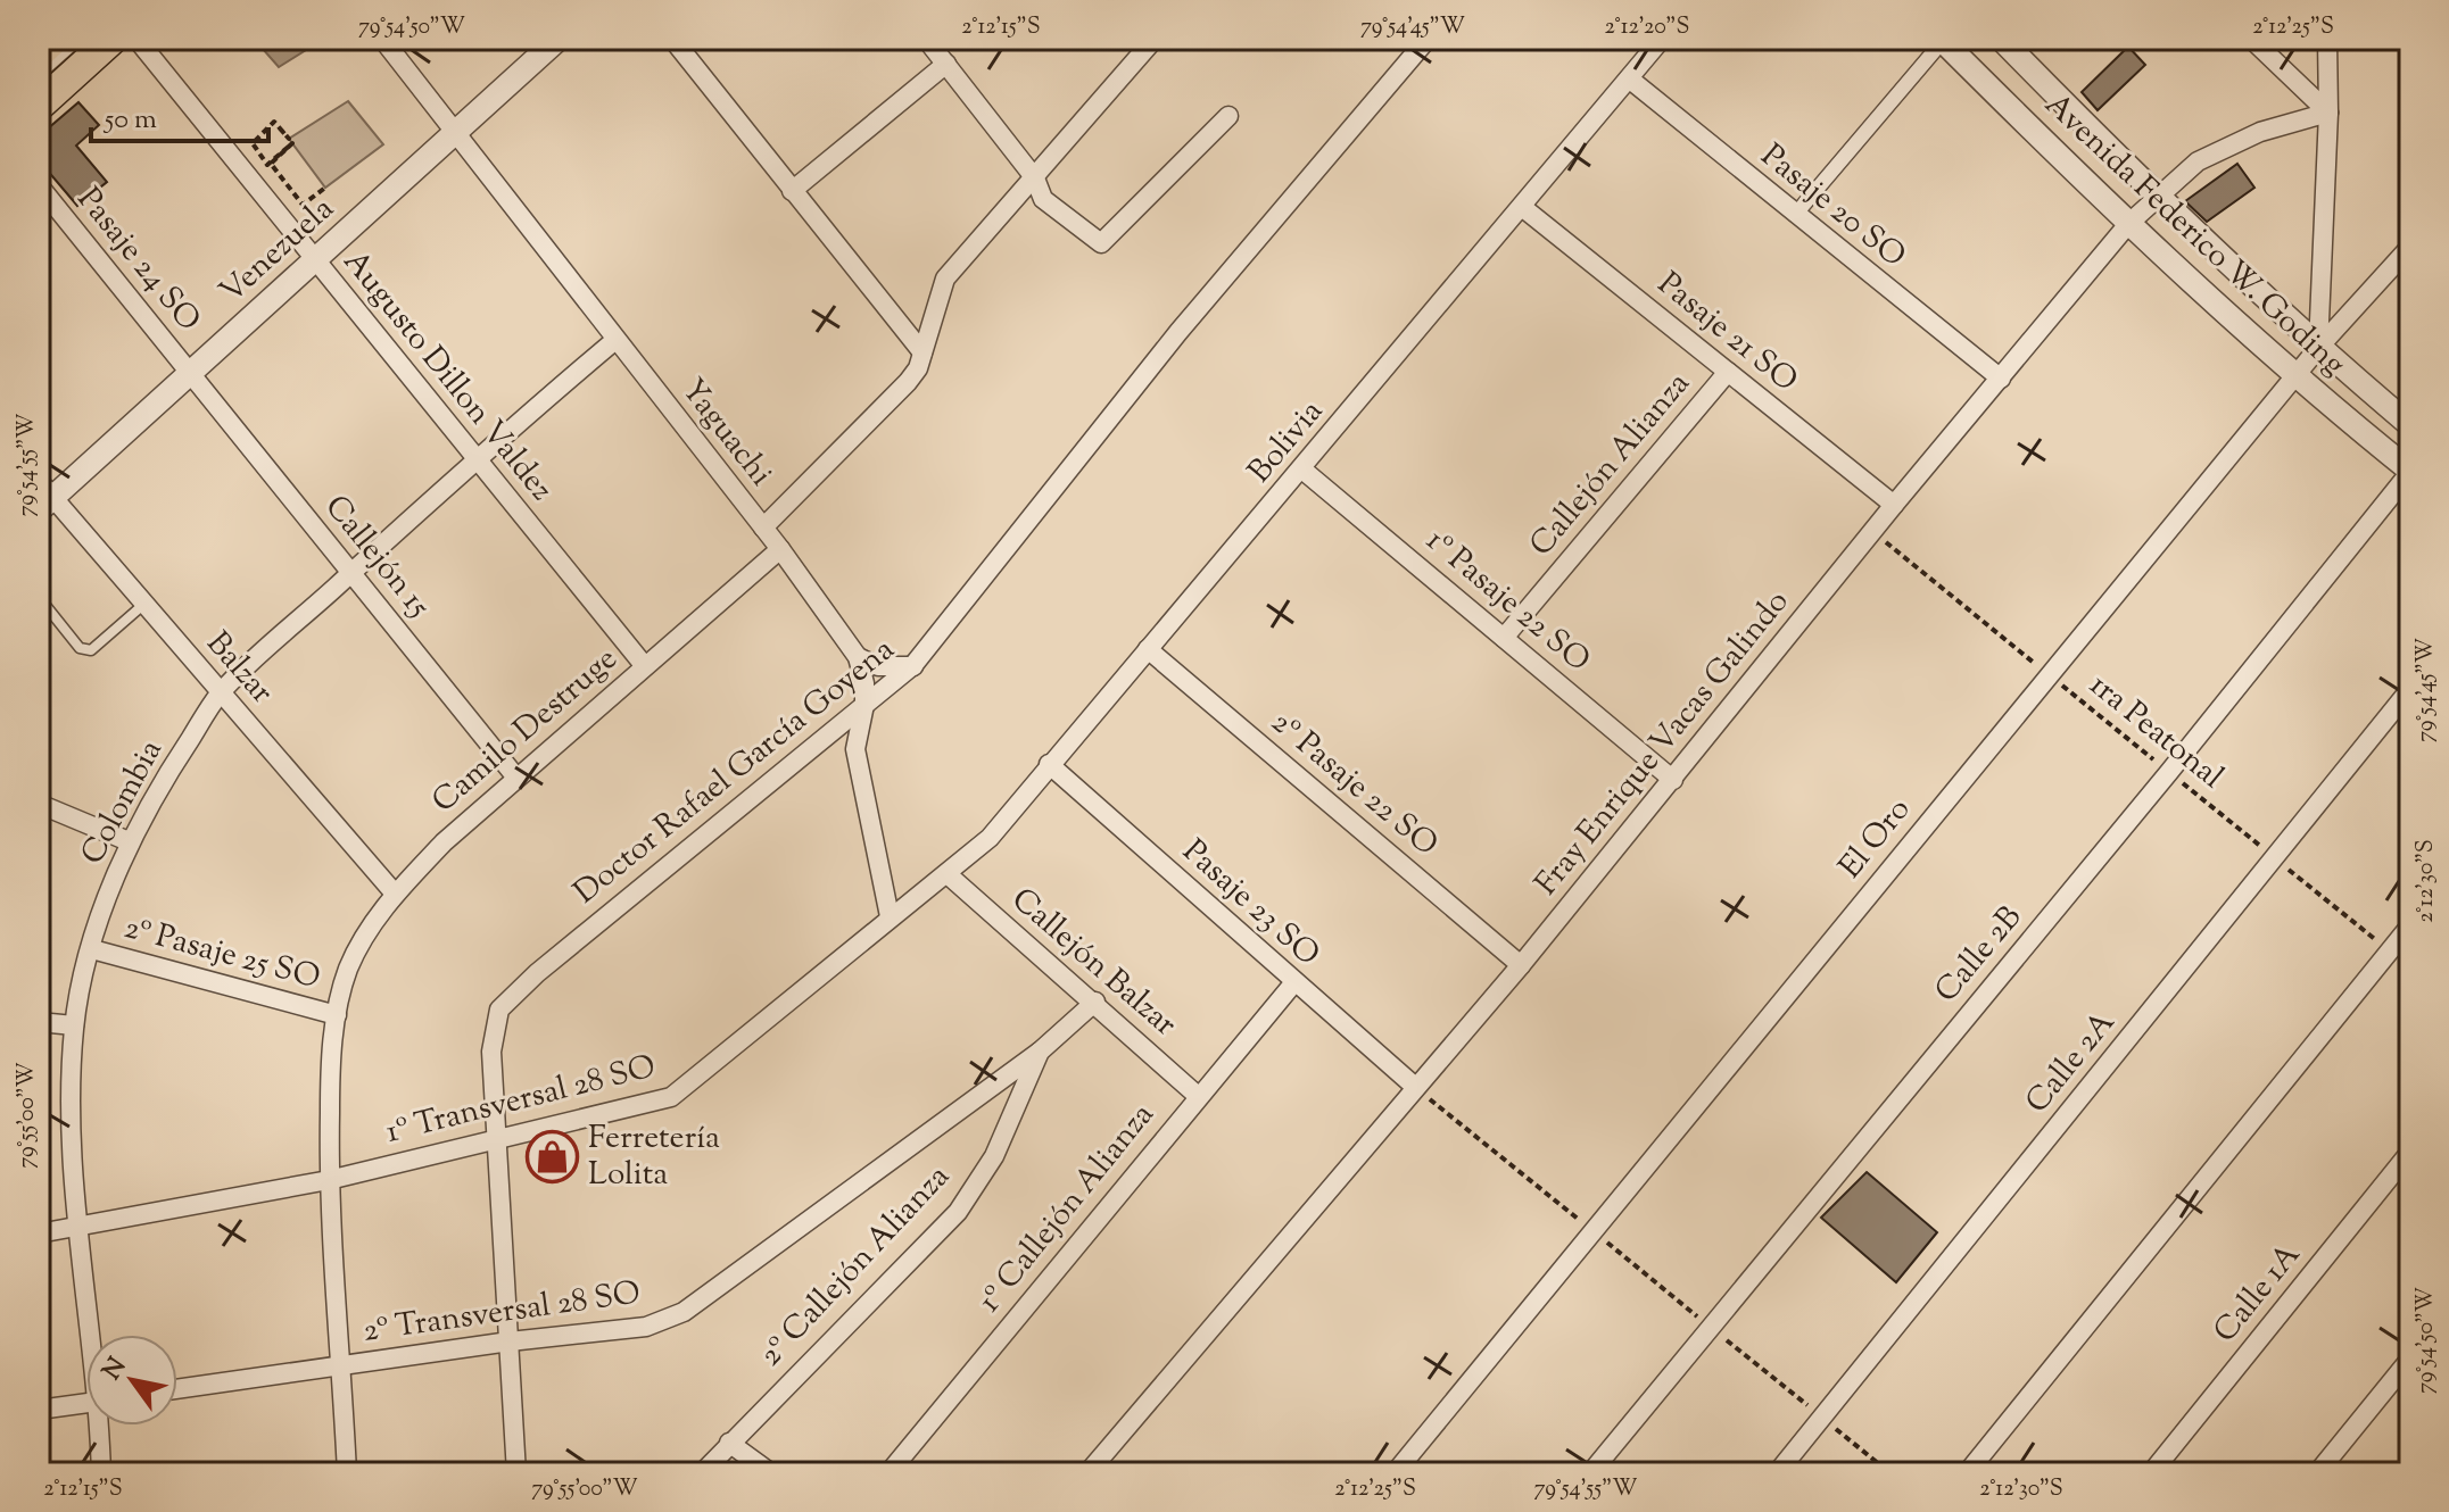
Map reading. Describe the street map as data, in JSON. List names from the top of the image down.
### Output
{
  "streets": {
    "street": [
      "Pasaje 20 SO",
      "Avenida Federico W. Goding",
      "Venezuela",
      "Pasaje 24 SO",
      "Pasaje 21 SO",
      "Augusto Dillon Valdez",
      "Yaguachi",
      "Bolivia",
      "Callejón Alianza",
      "Callejón 15",
      "1º Pasaje 22 SO",
      "Balzar",
      "Camilo Destruge",
      "Fray Enrique Vacas Galindo",
      "Doctor Rafael García Goyena",
      "2º Pasaje 22 SO",
      "Colombia",
      "El Oro",
      "Pasaje 23 SO",
      "2º Pasaje 25 SO",
      "Calle 2B",
      "Callejón Balzar",
      "Calle 2A",
      "1º Transversal 28 SO",
      "1º Callejón Alianza",
      "2º Callejón Alianza",
      "Calle 1A",
      "2º Transversal 28 SO"
    ],
    "path": ["1ra Peatonal"]
  },
  "crossings": [
    ["Pasaje 20 SO", "Bolivia"],
    ["Pasaje 20 SO", "Fray Enrique Vacas Galindo"],
    ["Avenida Federico W. Goding", "Fray Enrique Vacas Galindo"],
    ["Avenida Federico W. Goding", "El Oro"],
    ["Avenida Federico W. Goding", "Calle 2B"],
    ["Venezuela", "Pasaje 24 SO"],
    ["Venezuela", "Augusto Dillon Valdez"],
    ["Venezuela", "Yaguachi"],
    ["Venezuela", "Callejón 15"],
    ["Venezuela", "Balzar"],
    ["Pasaje 24 SO", "Callejón 15"],
    ["Pasaje 21 SO", "Bolivia"],
    ["Pasaje 21 SO", "Callejón Alianza"],
    ["Pasaje 21 SO", "Fray Enrique Vacas Galindo"],
    ["Augusto Dillon Valdez", "Camilo Destruge"],
    ["Augusto Dillon Valdez", "Colombia"],
    ["Yaguachi", "Camilo Destruge"],
    ["Yaguachi", "Doctor Rafael García Goyena"],
    ["Yaguachi", "Colombia"],
    ["Yaguachi", "1º Transversal 28 SO"],
    ["Bolivia", "1º Pasaje 22 SO"],
    ["Bolivia", "2º Pasaje 22 SO"],
    ["Bolivia", "Pasaje 23 SO"],
    ["Bolivia", "Callejón Balzar"],
    ["Bolivia", "1º Transversal 28 SO"],
    ["Callejón Alianza", "1º Pasaje 22 SO"],
    ["Callejón 15", "Camilo Destruge"],
    ["Callejón 15", "Colombia"],
    ["1º Pasaje 22 SO", "Fray Enrique Vacas Galindo"],
    ["Balzar", "Camilo Destruge"],
    ["Balzar", "Colombia"],
    ["Camilo Destruge", "2º Pasaje 25 SO"],
    ["Camilo Destruge", "1º Transversal 28 SO"],
    ["Camilo Destruge", "2º Transversal 28 SO"],
    ["1ra Peatonal", "Fray Enrique Vacas Galindo"],
    ["1ra Peatonal", "El Oro"],
    ["1ra Peatonal", "Calle 2B"],
    ["1ra Peatonal", "Calle 2A"],
    ["Fray Enrique Vacas Galindo", "2º Pasaje 22 SO"],
    ["Fray Enrique Vacas Galindo", "Pasaje 23 SO"],
    ["Doctor Rafael García Goyena", "1º Transversal 28 SO"],
    ["Doctor Rafael García Goyena", "2º Transversal 28 SO"],
    ["Colombia", "2º Pasaje 25 SO"],
    ["Colombia", "1º Transversal 28 SO"],
    ["Pasaje 23 SO", "1º Callejón Alianza"],
    ["Callejón Balzar", "1º Transversal 28 SO"],
    ["Callejón Balzar", "1º Callejón Alianza"],
    ["Callejón Balzar", "2º Callejón Alianza"],
    ["2º Callejón Alianza", "2º Transversal 28 SO"]
  ],
  "places": {
    "shop": ["Ferretería Lolita"]
  },
  "scale_bar": "50 m",
  "north": "top left",
  "coordinates": [
    "79°54'50\"W",
    "2°12'15\"S",
    "79°54'45\"W",
    "2°12'20\"S",
    "2°12'25\"S",
    "79°54'55\"W",
    "2°12'30\"S",
    "79°55'00\"W"
  ]
}
